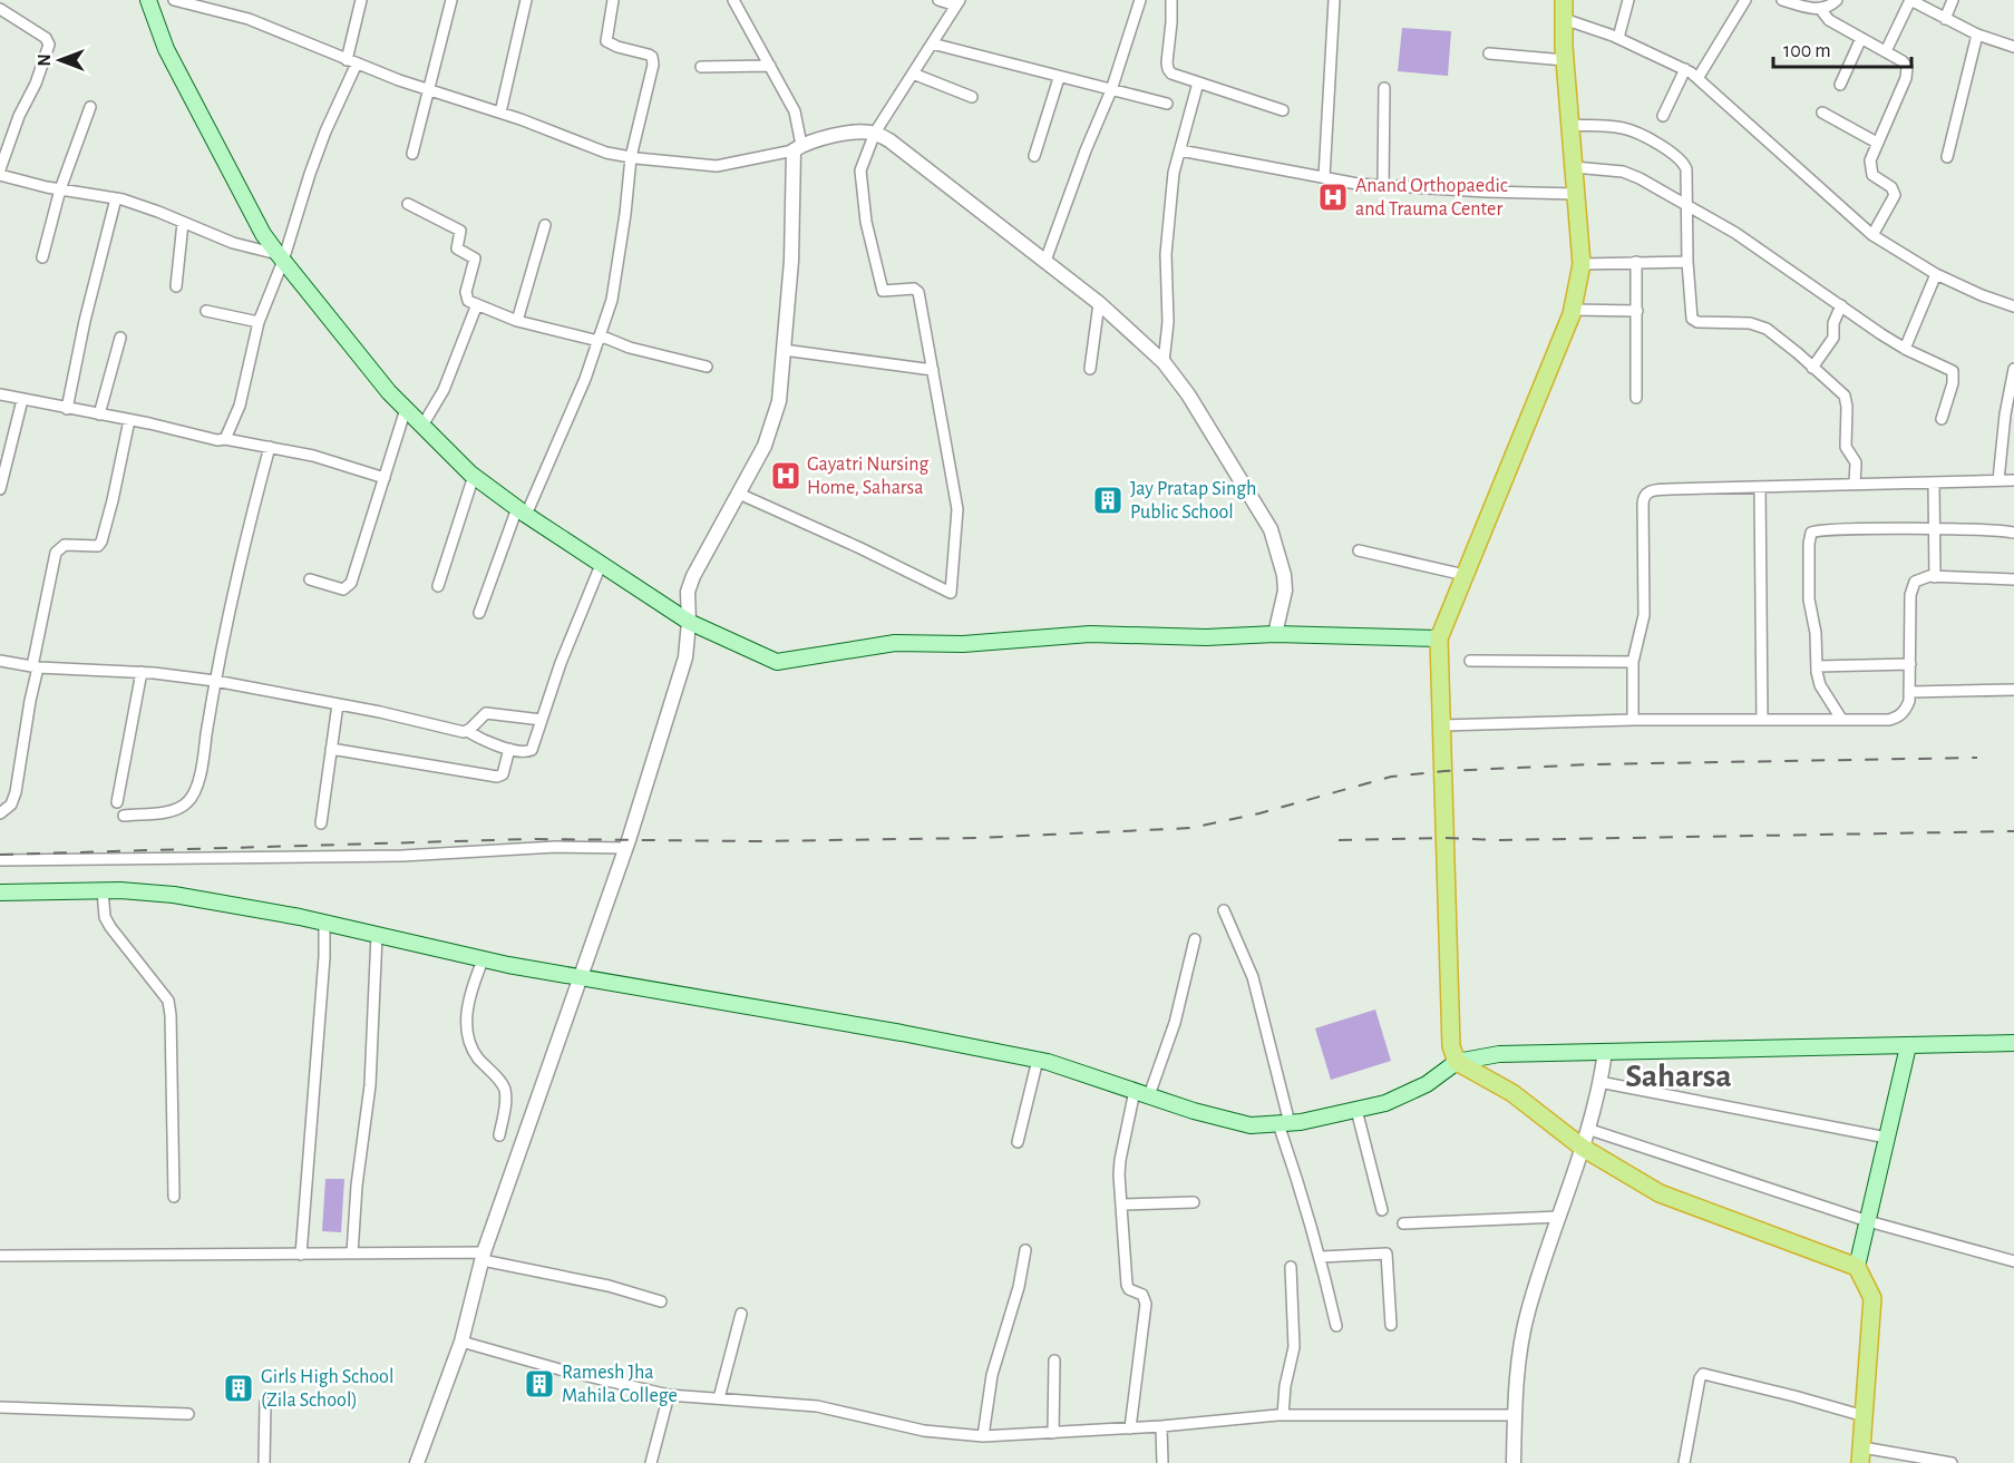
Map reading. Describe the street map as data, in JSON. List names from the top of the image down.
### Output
{
  "districts": ["Saharsa"],
  "places": {
    "hospital": ["Anand Orthopaedic and Trauma Center", "Gayatri Nursing Home, Saharsa"],
    "building": ["Jay Pratap Singh Public School", "Ramesh Jha Mahila College", "Girls High School (Zila School)"]
  },
  "scale_bar": "100 m",
  "north": "left"
}
